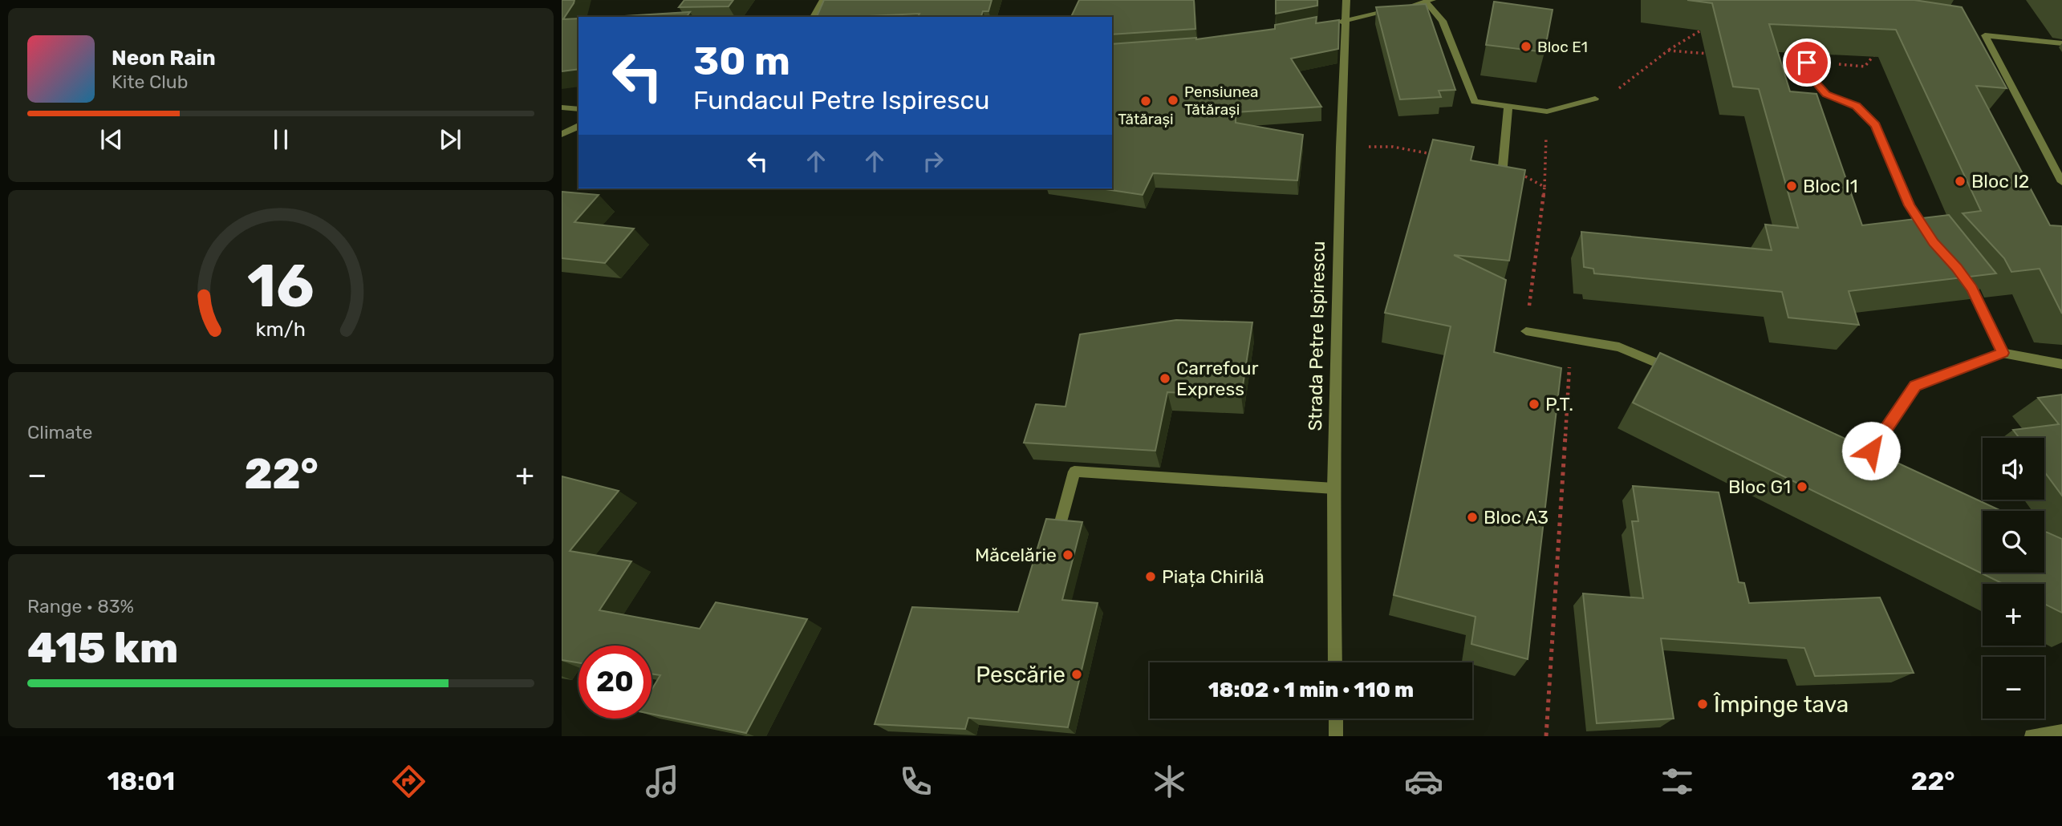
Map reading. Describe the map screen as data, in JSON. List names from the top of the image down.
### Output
{
  "streets": {
    "street": ["Strada Petre Ispirescu"]
  },
  "places": [
    "Bloc E1",
    "Pensiunea Tătărași",
    "Tătărași",
    "Bloc I2",
    "Bloc I1",
    "Carrefour Express",
    "P.T.",
    "Bloc G1",
    "Bloc A3",
    "Măcelărie",
    "Piața Chirilă",
    "Pescărie",
    "Împinge tava"
  ],
  "page": {
    "turn": ["30 m", "Fundacul Petre Ispirescu"],
    "song": ["Neon Rain", "Kite Club"],
    "tile": [
      "Climate",
      ["Range · 83%", "415 km"]
    ],
    "map_buttons": ["+", "−"],
    "heat": ["−", "22°", "+"],
    "limit": "20",
    "trip": "18:02 · 1 min · 110 m",
    "tabs": ["18:01", "22°"],
    "gauge": ["16", "km/h"]
  }
}
